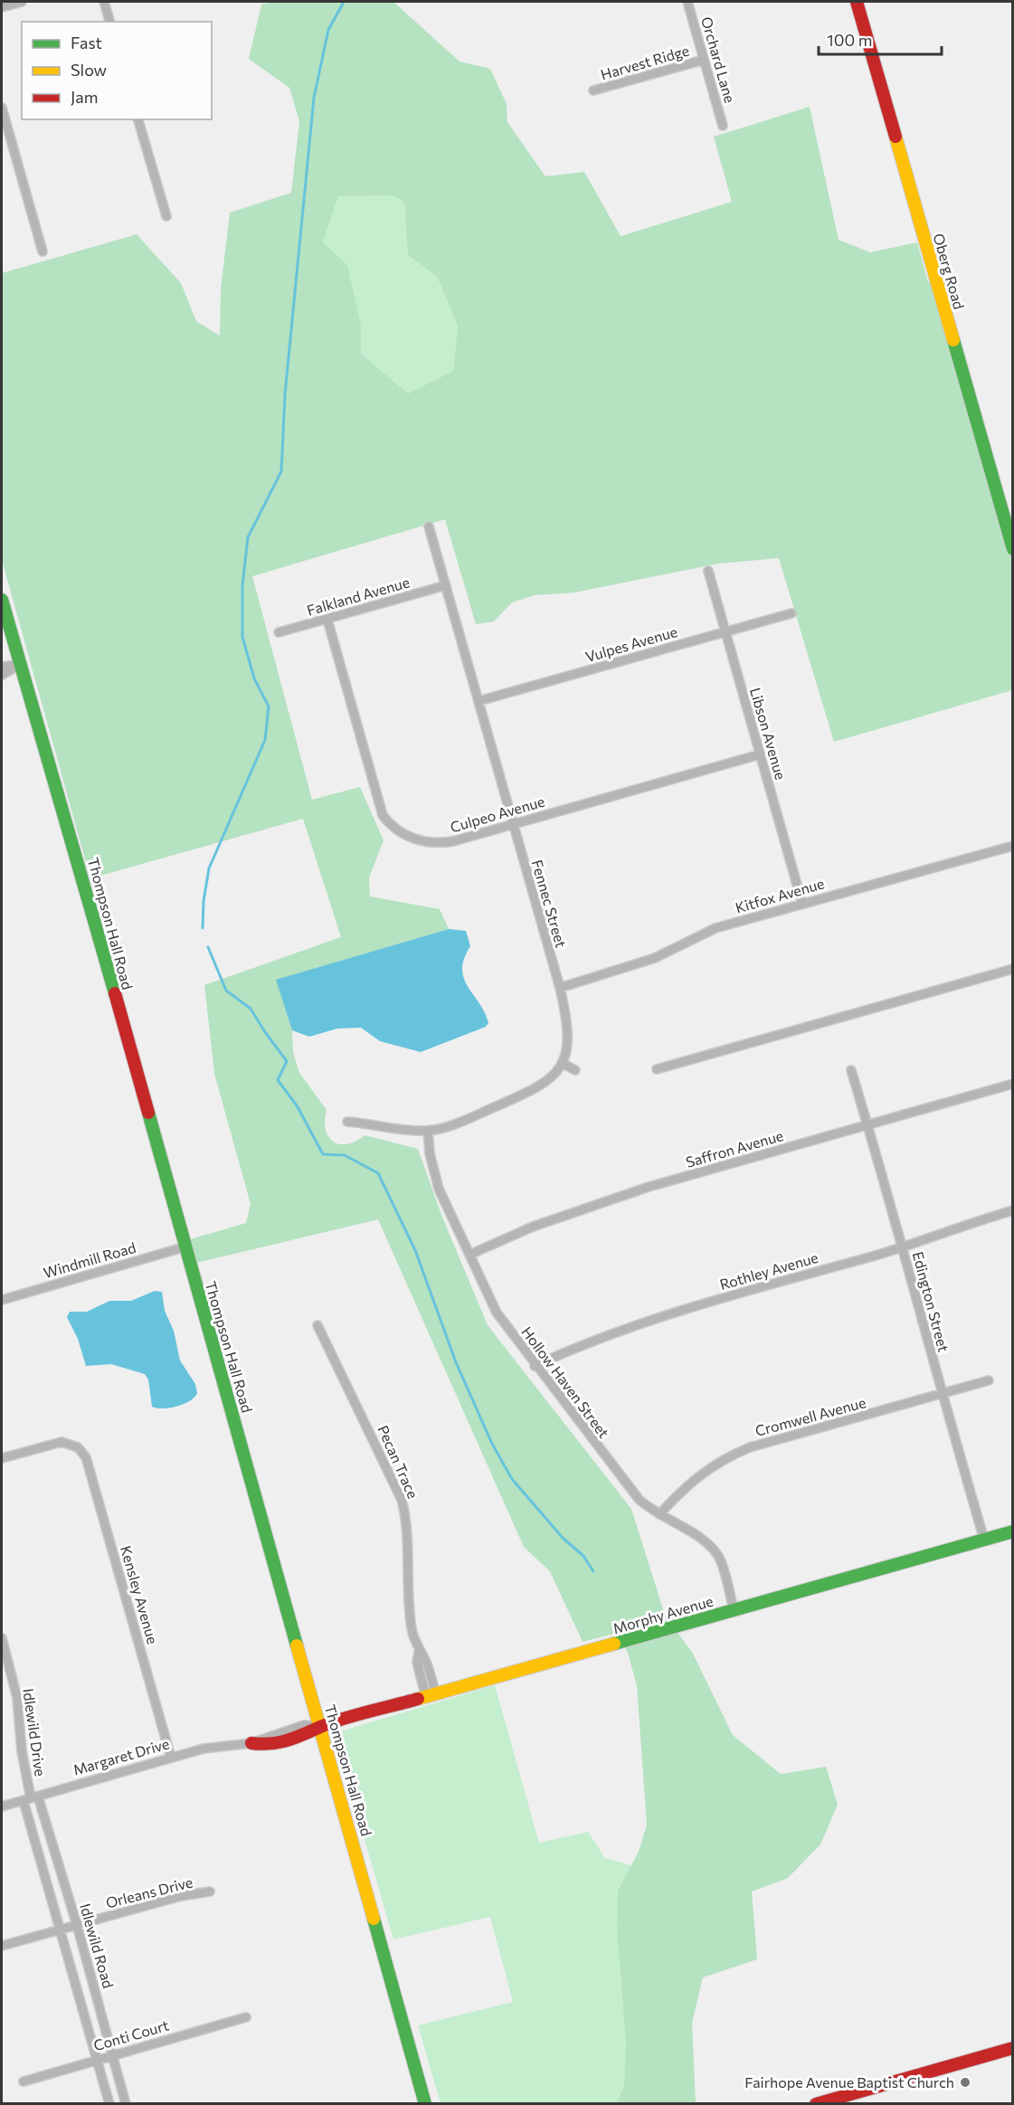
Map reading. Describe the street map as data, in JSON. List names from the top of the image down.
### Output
{
  "streets": {
    "street": [
      "Orchard Lane",
      "Harvest Ridge",
      "Oberg Road",
      "Falkland Avenue",
      "Vulpes Avenue",
      "Libson Avenue",
      "Culpeo Avenue",
      "Kitfox Avenue",
      "Fennec Street",
      "Thompson Hall Road",
      "Saffron Avenue",
      "Windmill Road",
      "Rothley Avenue",
      "Edington Street",
      "Hollow Haven Street",
      "Cromwell Avenue",
      "Pecan Trace",
      "Kensley Avenue",
      "Morphy Avenue",
      "Idlewild Drive",
      "Margaret Drive",
      "Orleans Drive",
      "Idlewild Road",
      "Conti Court"
    ]
  },
  "crossings": [
    ["Orchard Lane", "Harvest Ridge"],
    ["Falkland Avenue", "Culpeo Avenue"],
    ["Falkland Avenue", "Fennec Street"],
    ["Vulpes Avenue", "Libson Avenue"],
    ["Vulpes Avenue", "Fennec Street"],
    ["Libson Avenue", "Culpeo Avenue"],
    ["Libson Avenue", "Kitfox Avenue"],
    ["Culpeo Avenue", "Fennec Street"],
    ["Kitfox Avenue", "Fennec Street"],
    ["Fennec Street", "Hollow Haven Street"],
    ["Thompson Hall Road", "Windmill Road"],
    ["Thompson Hall Road", "Morphy Avenue"],
    ["Thompson Hall Road", "Margaret Drive"],
    ["Saffron Avenue", "Edington Street"],
    ["Saffron Avenue", "Hollow Haven Street"],
    ["Rothley Avenue", "Edington Street"],
    ["Rothley Avenue", "Hollow Haven Street"],
    ["Edington Street", "Cromwell Avenue"],
    ["Edington Street", "Morphy Avenue"],
    ["Hollow Haven Street", "Cromwell Avenue"],
    ["Hollow Haven Street", "Morphy Avenue"],
    ["Pecan Trace", "Morphy Avenue"],
    ["Kensley Avenue", "Margaret Drive"],
    ["Morphy Avenue", "Margaret Drive"],
    ["Idlewild Drive", "Margaret Drive"],
    ["Idlewild Drive", "Idlewild Road"],
    ["Margaret Drive", "Idlewild Road"],
    ["Orleans Drive", "Idlewild Road"],
    ["Idlewild Road", "Conti Court"]
  ],
  "places": ["Fairhope Avenue Baptist Church"],
  "legend": ["Fast", "Slow", "Jam"],
  "scale_bar": "100 m"
}
